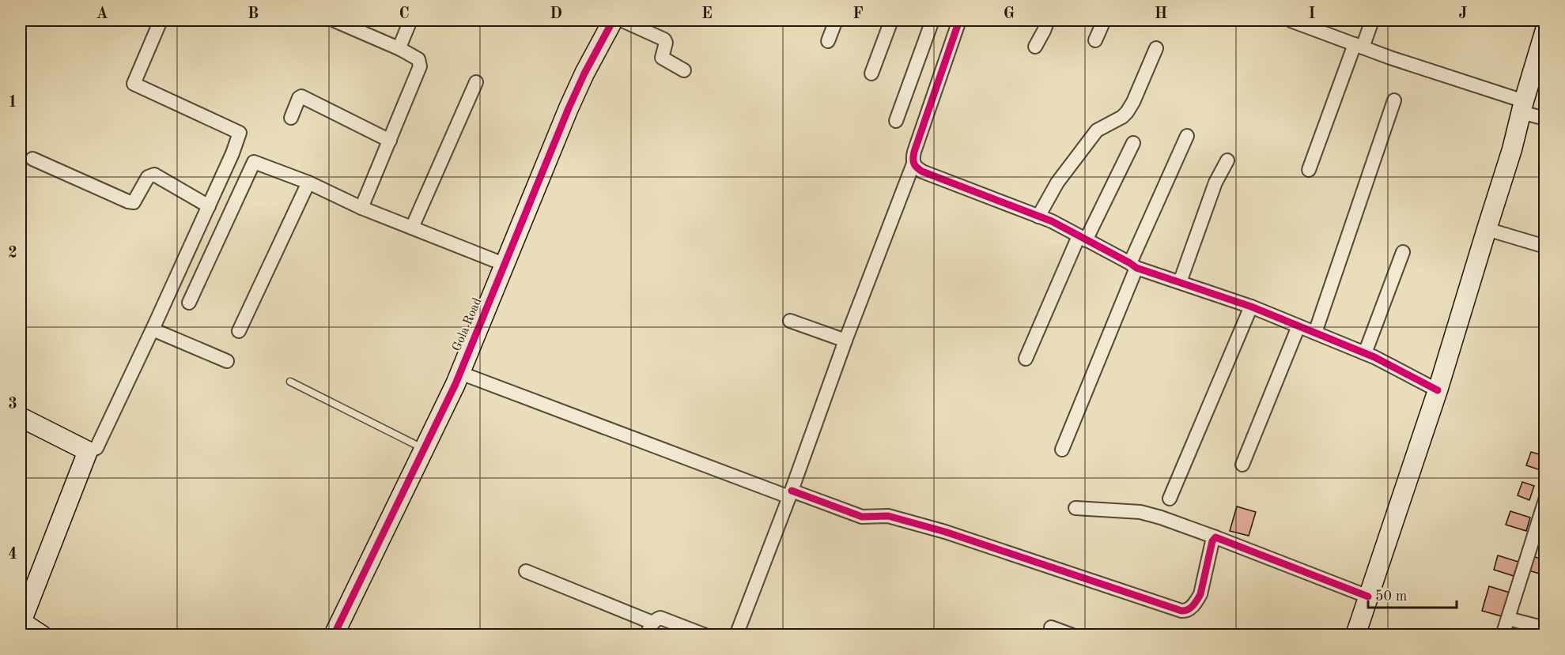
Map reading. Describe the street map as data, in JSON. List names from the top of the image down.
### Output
{
  "streets": {
    "street": ["Gola Road"]
  },
  "scale_bar": "50 m",
  "grid": {
    "columns": [
      "A",
      "B",
      "C",
      "D",
      "E",
      "F",
      "G",
      "H",
      "I",
      "J"
    ],
    "rows": [
      "1",
      "2",
      "3",
      "4"
    ]
  }
}
